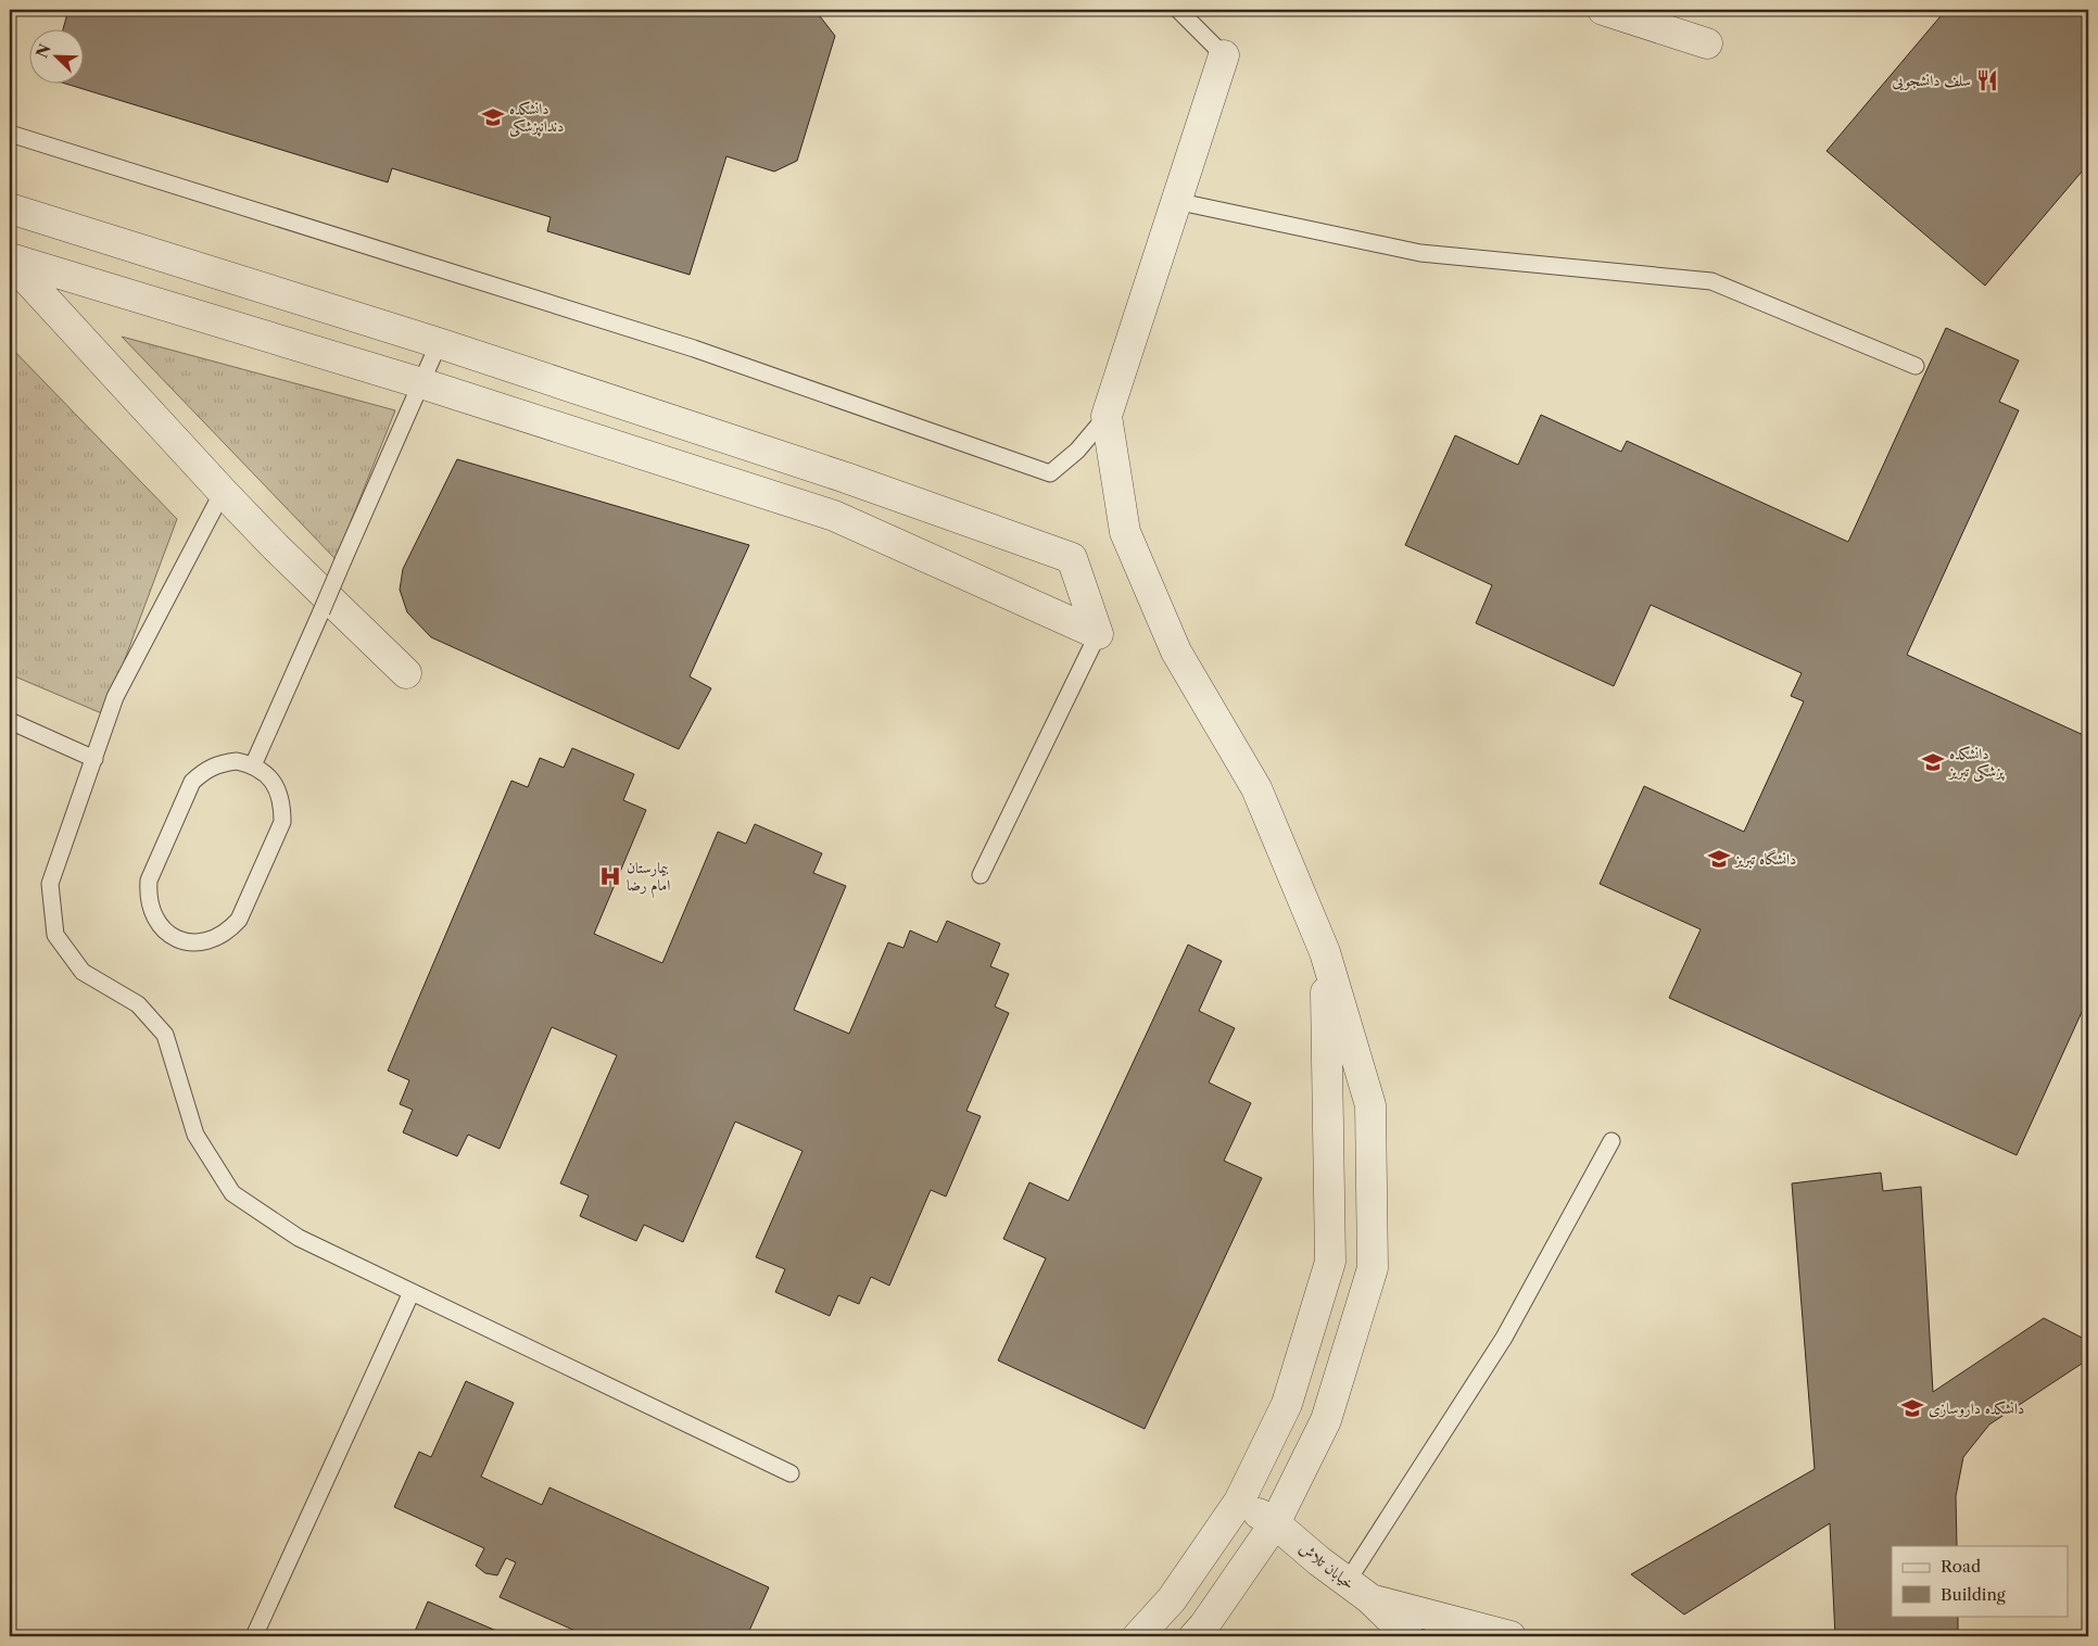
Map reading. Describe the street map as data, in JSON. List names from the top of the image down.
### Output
{
  "streets": {
    "street": ["خیابان تلاش"]
  },
  "places": {
    "restaurant": ["سلف دانشجویی"],
    "school or university": [
      "دانشکده دندانپزشکی",
      "دانشکده پزشکی تبریز",
      "دانشگاه تبریز",
      "دانشکده داروسازی"
    ],
    "hospital": ["بیمارستان امام رضا"]
  },
  "legend": ["Road", "Building"],
  "north": "top left"
}
